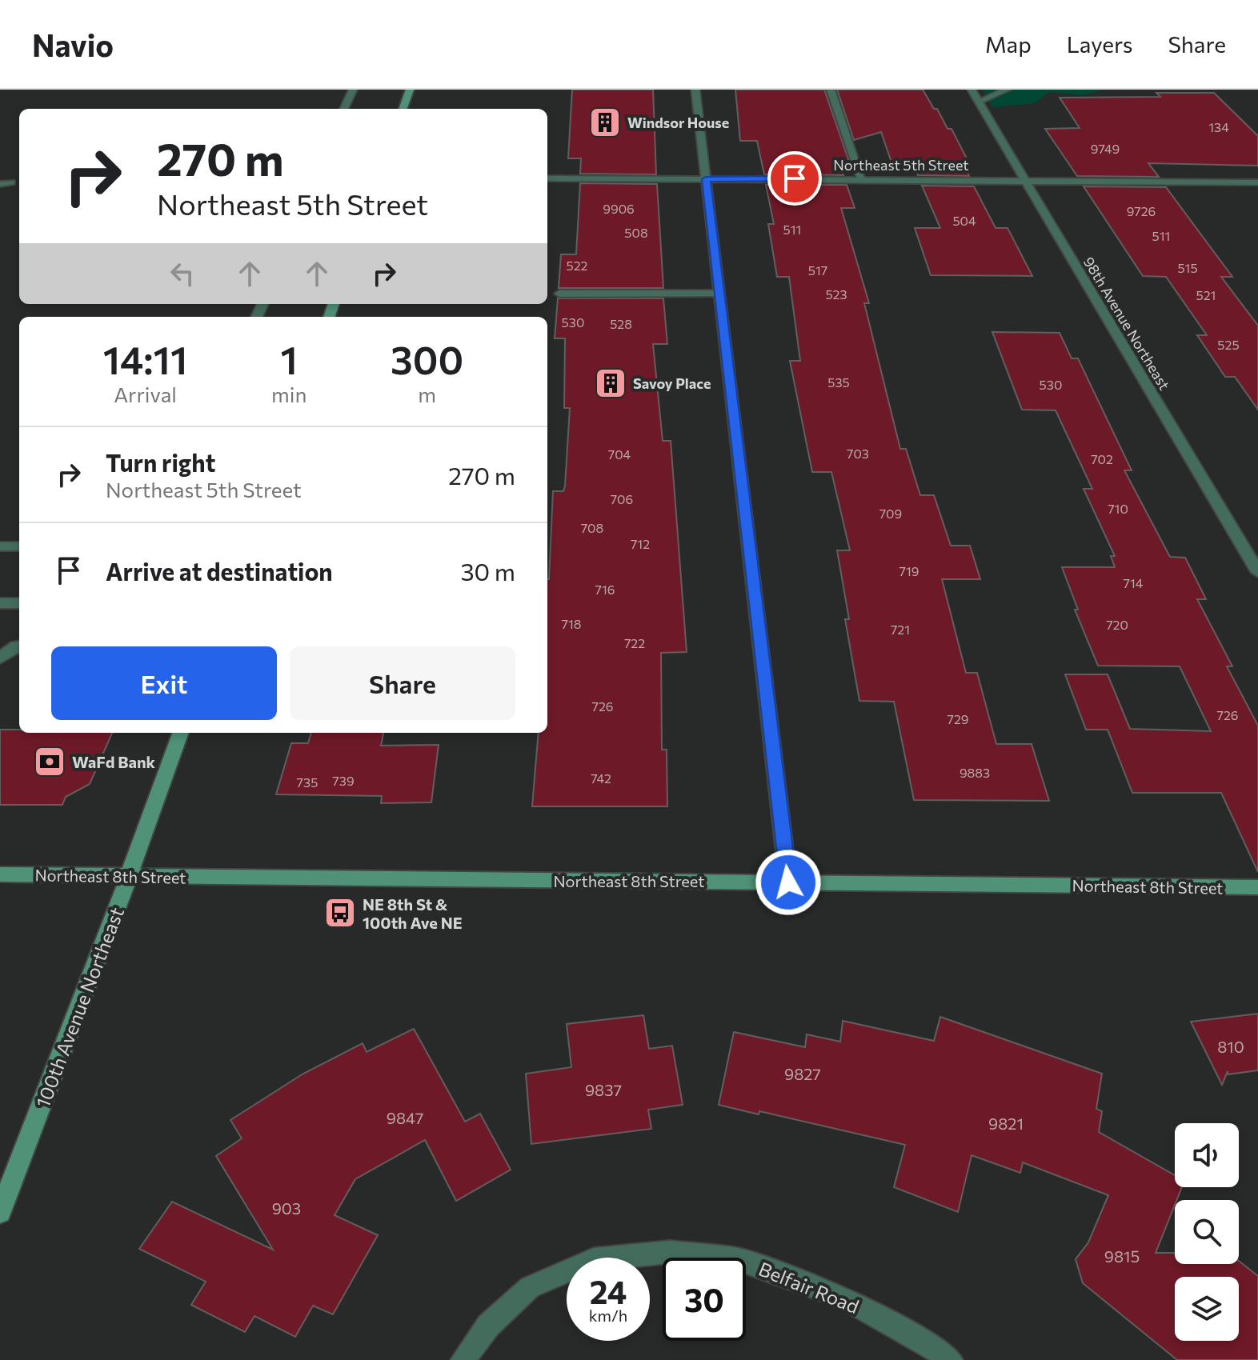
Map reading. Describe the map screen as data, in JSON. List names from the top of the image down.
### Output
{
  "streets": {
    "main road": ["Northeast 8th Street", "100th Avenue Northeast"],
    "street": ["Northeast 5th Street", "98th Avenue Northeast", "Belfair Road"]
  },
  "crossings": [
    ["Northeast 5th Street", "98th Avenue Northeast"],
    ["Northeast 8th Street", "100th Avenue Northeast"]
  ],
  "places": {
    "building": ["Windsor House", "Savoy Place"],
    "bank": ["WaFd Bank"],
    "bus stop": ["NE 8th St & 100th Ave NE"]
  },
  "house_numbers": [
    "134",
    "9749",
    "9906",
    "9726",
    "504",
    "511",
    "508",
    "511",
    "522",
    "515",
    "517",
    "523",
    "521",
    "530",
    "528",
    "525",
    "535",
    "530",
    "703",
    "704",
    "702",
    "706",
    "710",
    "709",
    "708",
    "712",
    "719",
    "714",
    "716",
    "718",
    "720",
    "721",
    "722",
    "726",
    "726",
    "729",
    "9883",
    "742",
    "739",
    "735",
    "810",
    "9827",
    "9837",
    "9847",
    "9821",
    "903",
    "9815"
  ],
  "page": {
    "header": "Navio",
    "nav": ["Map", "Layers", "Share"],
    "turn": ["270 m", "Northeast 5th Street"],
    "eta": [
      "14:11",
      "Arrival",
      "1",
      "min",
      "300",
      "m"
    ],
    "list": [
      {
        "name": "Turn right",
        "note": "Northeast 5th Street",
        "value": "270 m"
      },
      {
        "name": "Arrive at destination",
        "value": "30 m"
      }
    ],
    "buttons": ["Exit", "Share"],
    "speed": "24 km/h",
    "limit": "30"
  }
}
